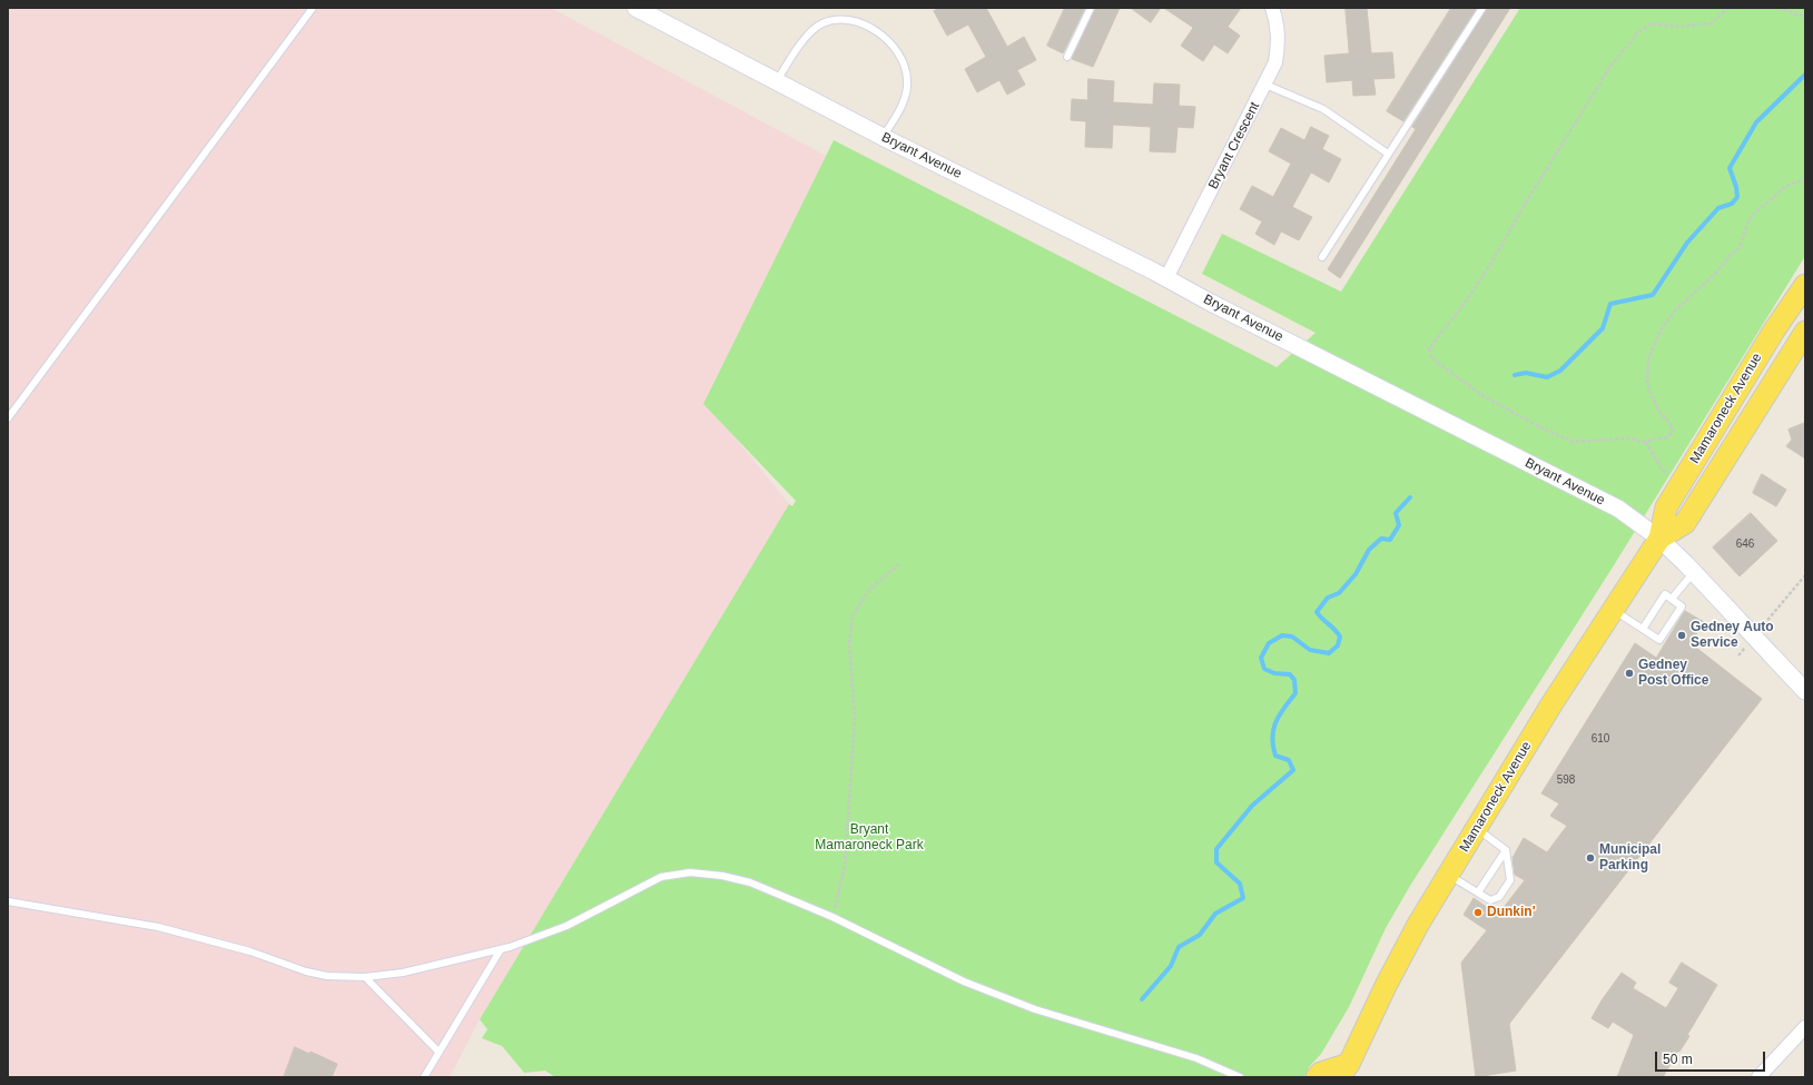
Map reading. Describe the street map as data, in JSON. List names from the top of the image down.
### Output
{
  "streets": {
    "main road": ["Mamaroneck Avenue"],
    "street": ["Bryant Crescent", "Bryant Avenue"]
  },
  "crossings": [
    ["Bryant Crescent", "Bryant Avenue"],
    ["Bryant Avenue", "Mamaroneck Avenue"]
  ],
  "parks": ["Bryant Mamaroneck Park"],
  "places": [
    "Gedney Auto Service",
    "Gedney Post Office",
    "Municipal Parking",
    "Dunkin'"
  ],
  "house_numbers": ["646", "610", "598"],
  "scale_bar": "50 m"
}
